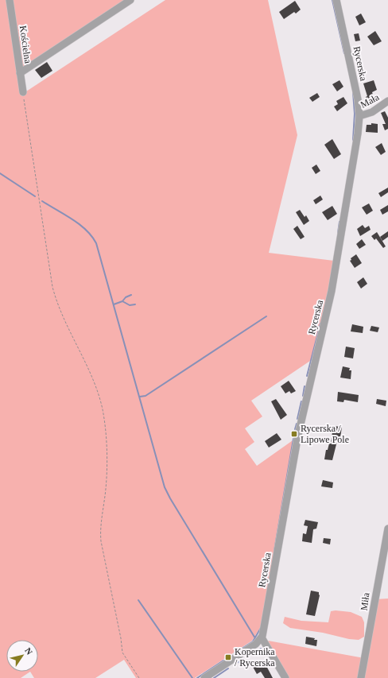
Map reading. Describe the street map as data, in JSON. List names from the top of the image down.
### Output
{
  "streets": {
    "street": [
      "Kościelna",
      "Rycerska",
      "Mała",
      "Miła"
    ]
  },
  "crossings": [
    ["Rycerska", "Mała"]
  ],
  "places": {
    "transit": ["Rycerska / Lipowe Pole", "Kopernika / Rycerska"]
  },
  "north": "top right"
}
